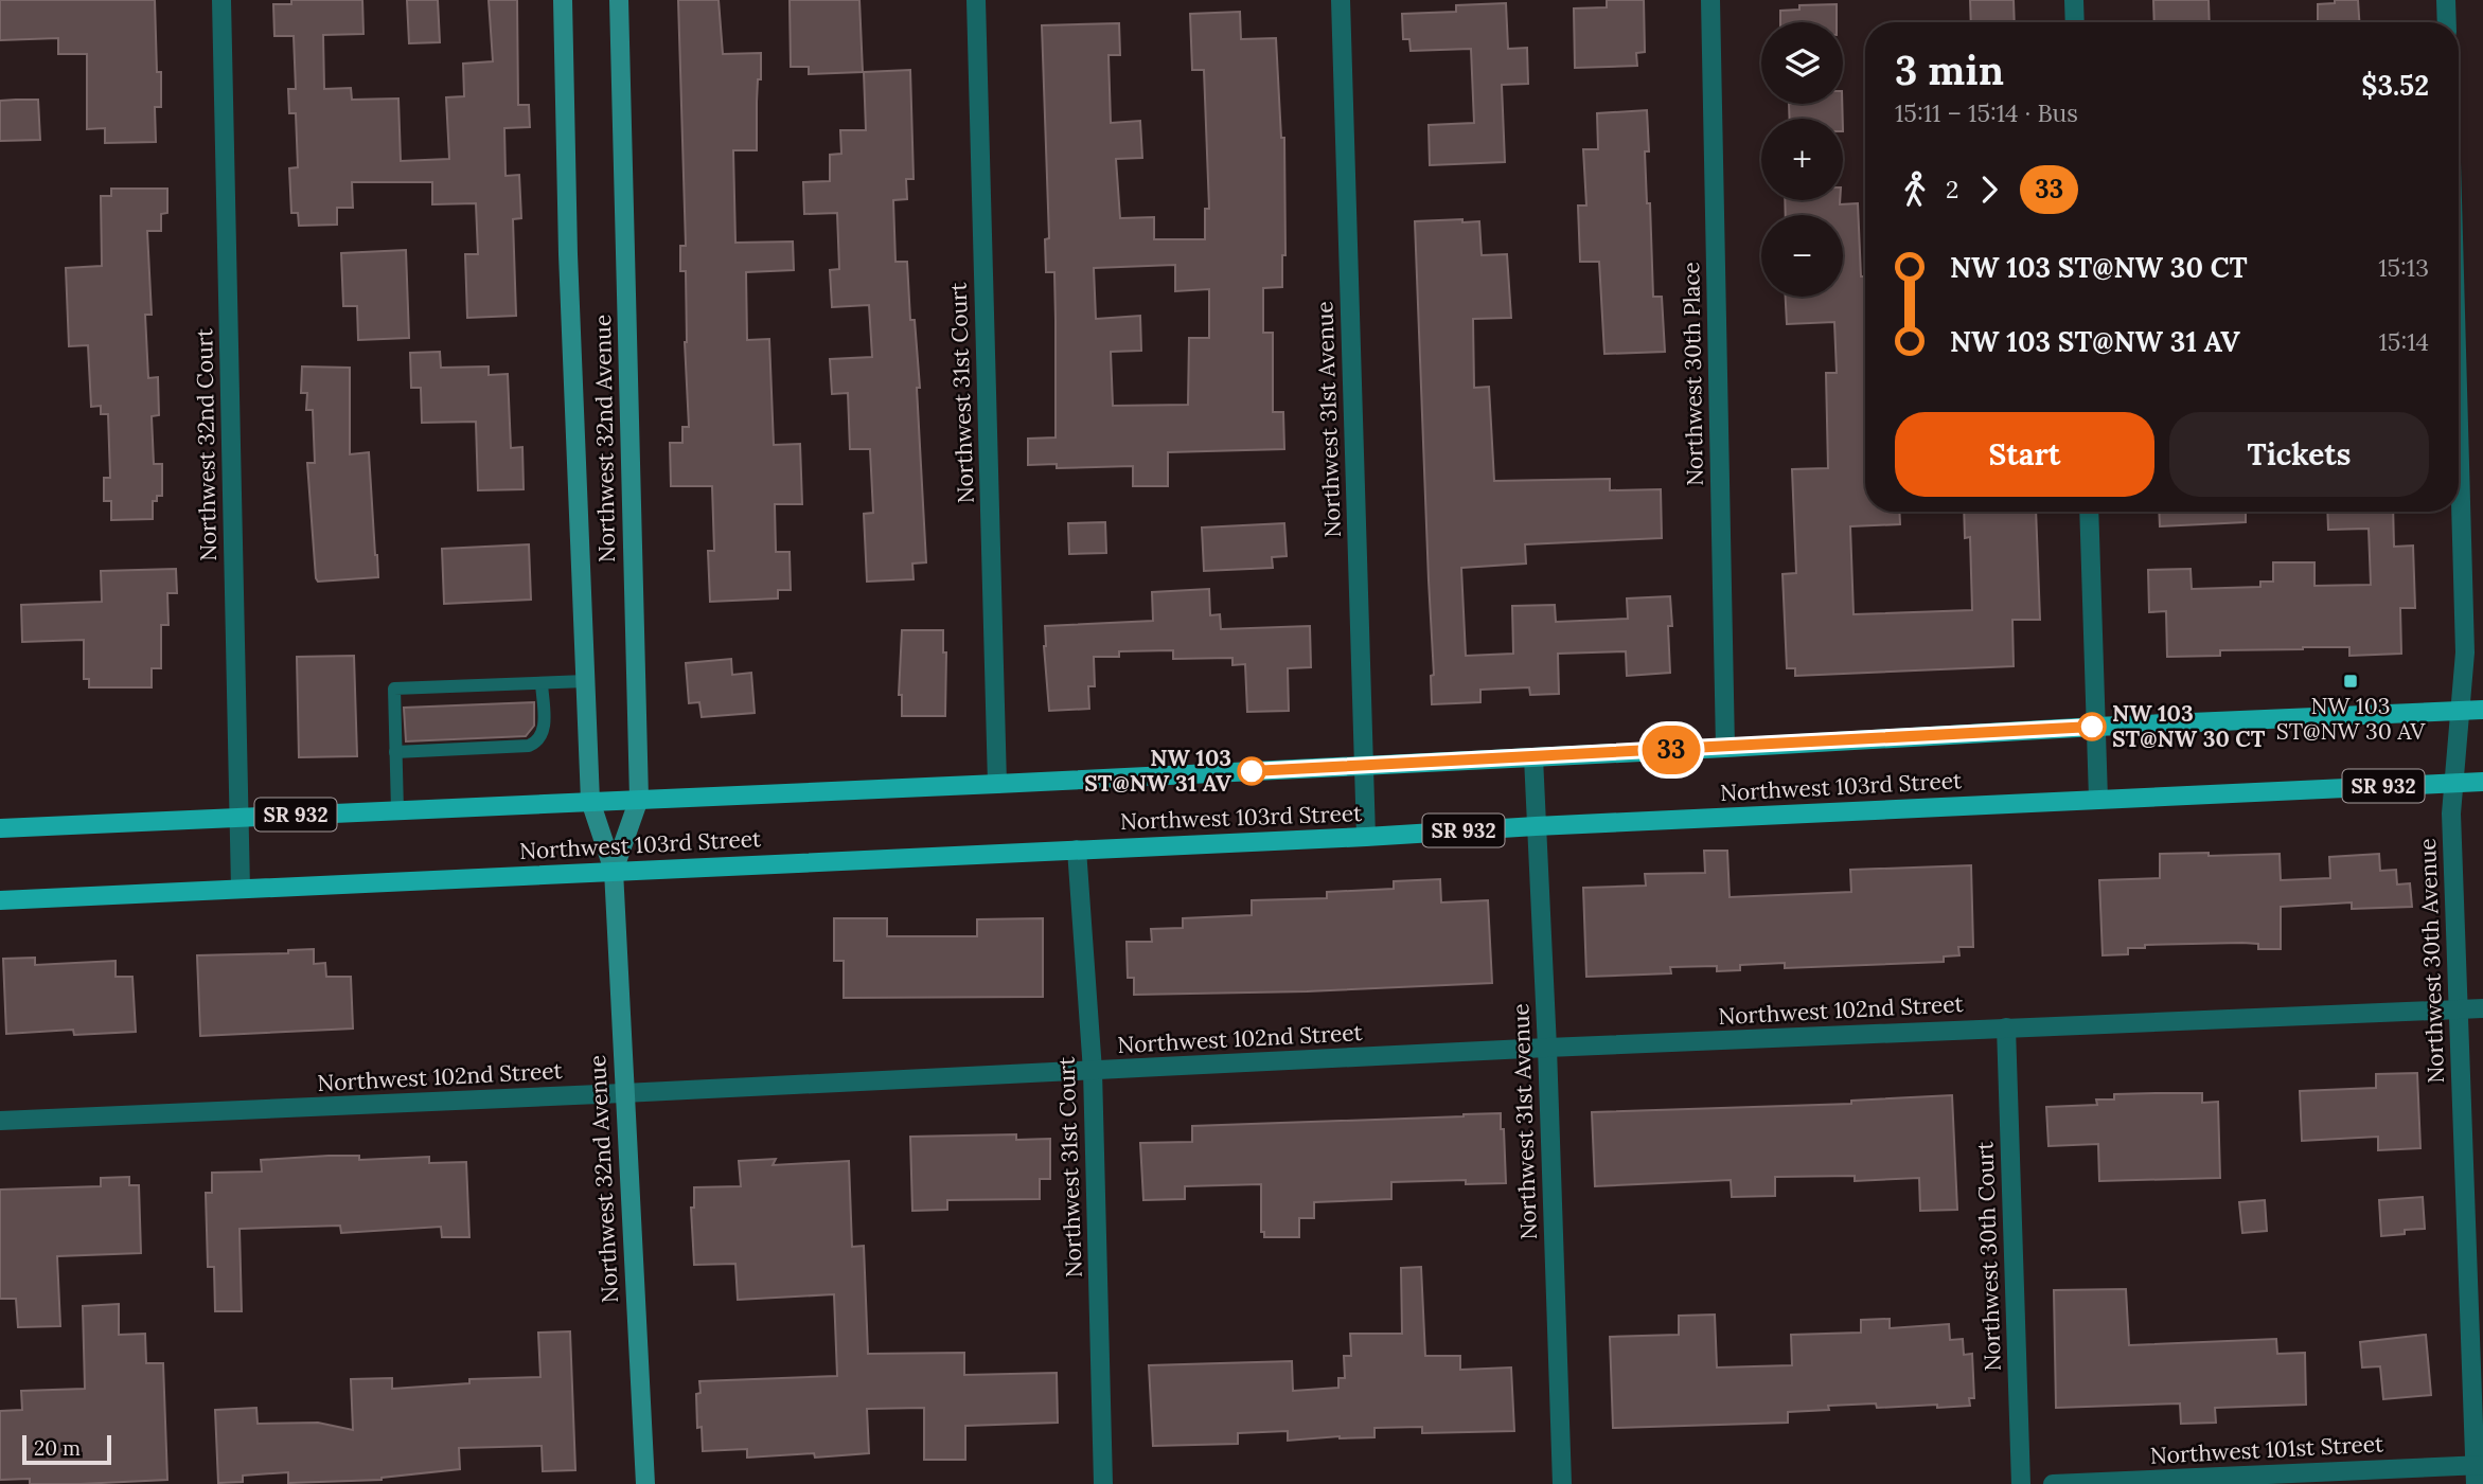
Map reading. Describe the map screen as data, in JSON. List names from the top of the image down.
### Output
{
  "streets": {
    "main road": ["Northwest 32nd Avenue", "SR 932", "Northwest 103rd Street"],
    "street": [
      "Northwest 30th Place",
      "Northwest 31st Court",
      "Northwest 31st Avenue",
      "Northwest 32nd Court",
      "Northwest 30th Avenue",
      "Northwest 102nd Street",
      "Northwest 30th Court",
      "Northwest 101st Street"
    ]
  },
  "crossings": [
    ["Northwest 30th Place", "Northwest 103rd Street"],
    ["Northwest 31st Court", "Northwest 103rd Street"],
    ["Northwest 31st Court", "Northwest 102nd Street"],
    ["Northwest 31st Avenue", "Northwest 103rd Street"],
    ["Northwest 31st Avenue", "Northwest 102nd Street"],
    ["Northwest 32nd Avenue", "Northwest 103rd Street"],
    ["Northwest 32nd Avenue", "Northwest 102nd Street"],
    ["Northwest 32nd Court", "Northwest 103rd Street"],
    ["Northwest 103rd Street", "Northwest 30th Avenue"],
    ["Northwest 30th Avenue", "Northwest 102nd Street"],
    ["Northwest 30th Avenue", "Northwest 101st Street"],
    ["Northwest 102nd Street", "Northwest 30th Court"]
  ],
  "places": {
    "transit": ["NW 103 ST@NW 30 AV"],
    "other": ["NW 103 ST@NW 30 CT", "NW 103 ST@NW 31 AV"]
  },
  "lines": ["bus line 33"],
  "scale_bar": "20 m",
  "page": {
    "on_map": "33",
    "map_buttons": ["+", "−"],
    "heading": ["3 min", "15:11 – 15:14 · Bus", "$3.52"],
    "legs": ["2", "33"],
    "list": [
      {
        "name": "NW 103 ST@NW 30 CT",
        "value": "15:13"
      },
      {
        "name": "NW 103 ST@NW 31 AV",
        "value": "15:14"
      }
    ],
    "buttons": ["Start", "Tickets"],
    "scale": "20 m"
  }
}
